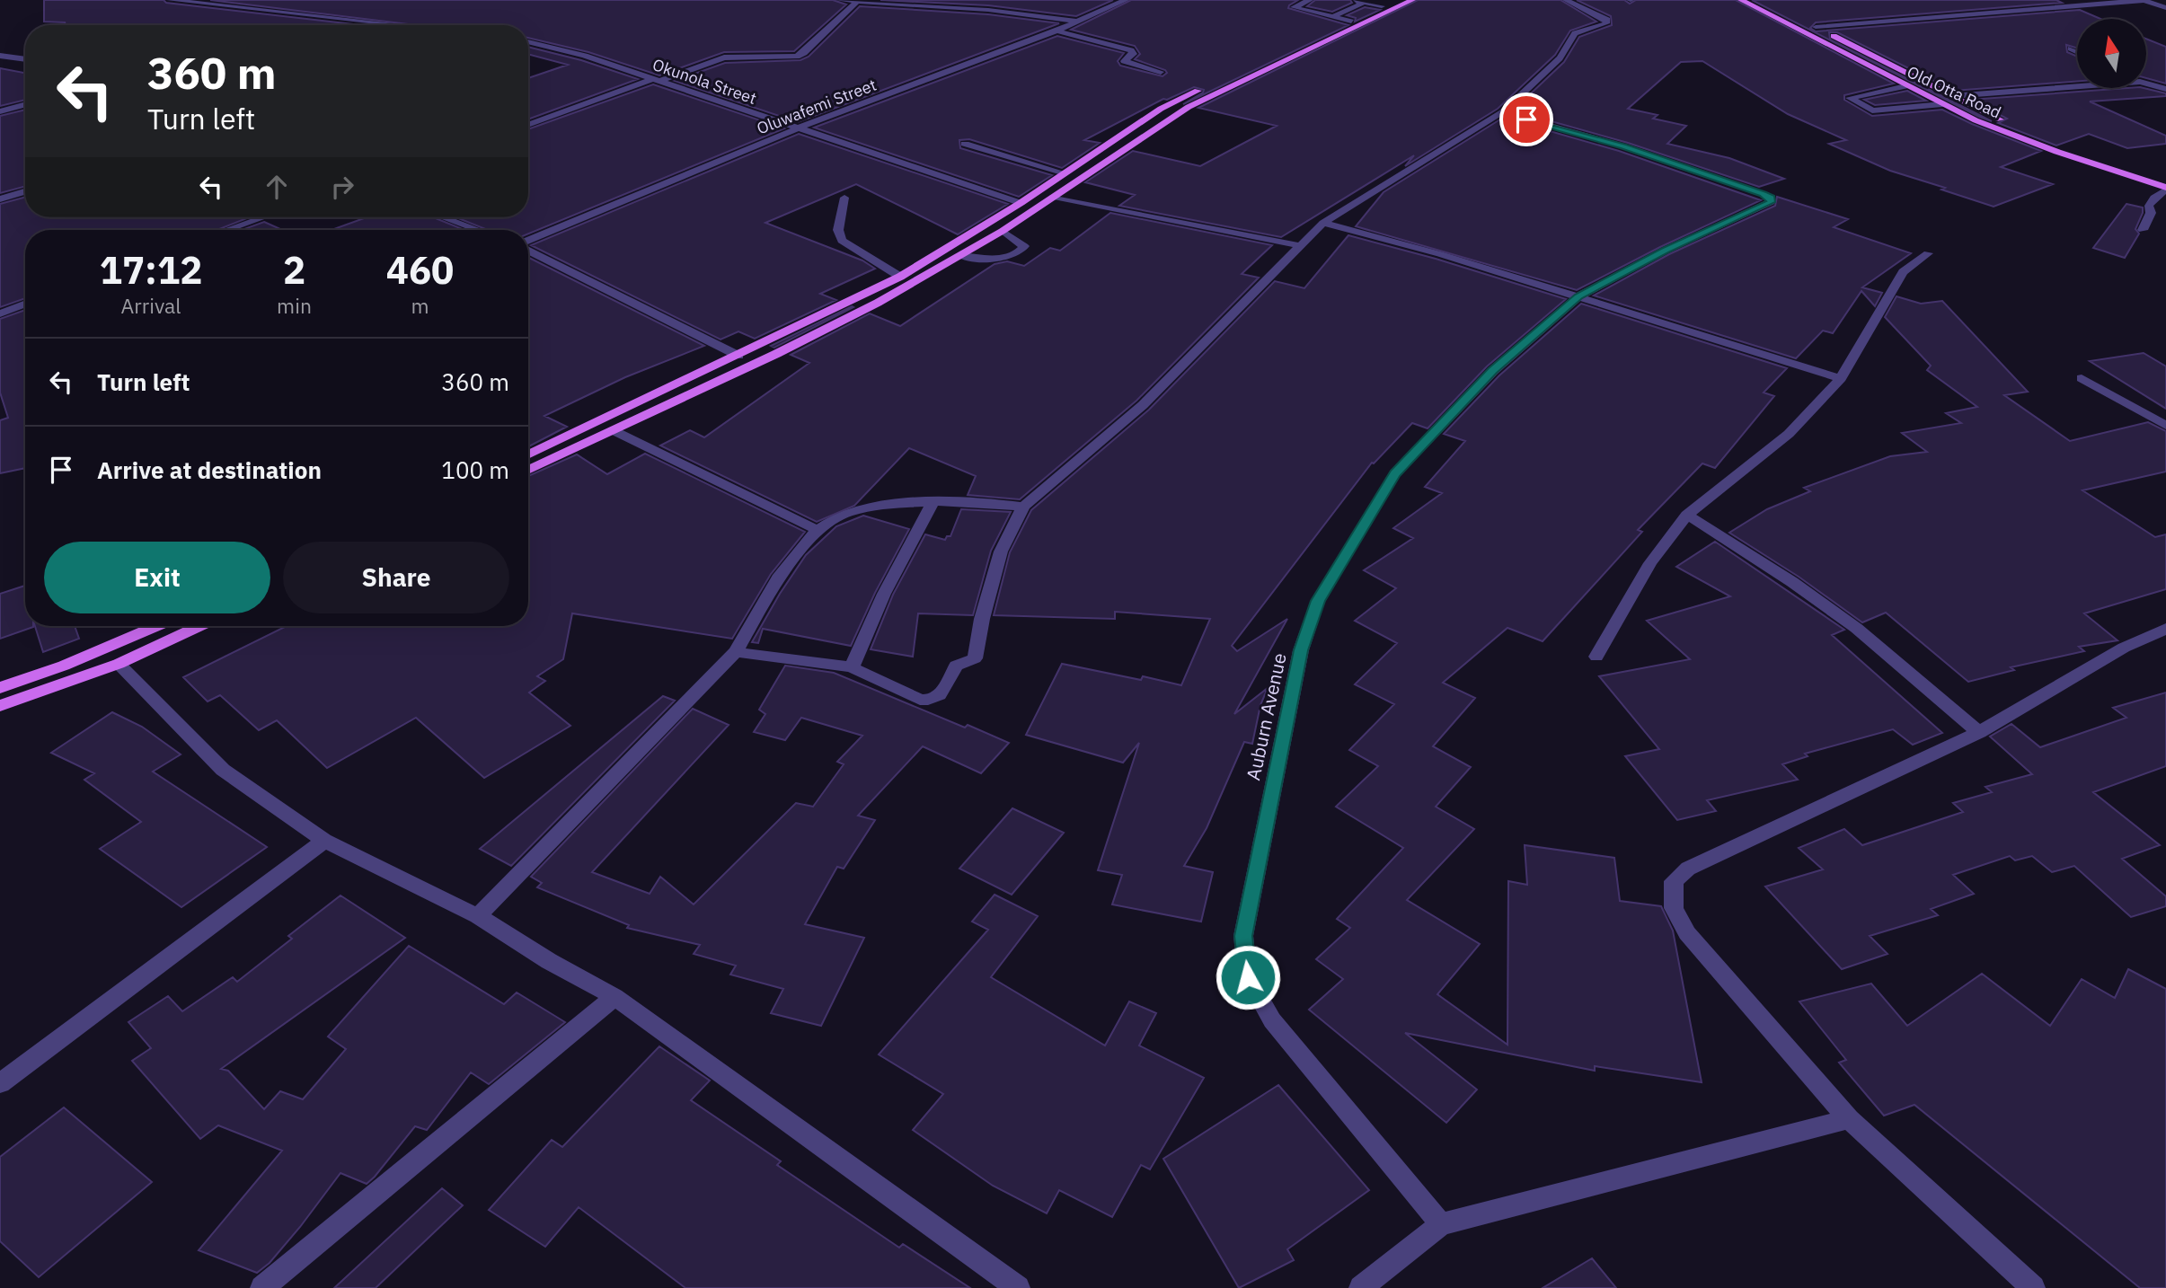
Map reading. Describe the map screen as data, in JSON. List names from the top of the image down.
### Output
{
  "streets": {
    "main road": ["Old Otta Road"],
    "street": ["Okunola Street", "Oluwafemi Street", "Auburn Avenue"]
  },
  "crossings": [
    ["Okunola Street", "Oluwafemi Street"]
  ],
  "north": "top",
  "page": {
    "turn": ["360 m", "Turn left"],
    "eta": [
      "17:12",
      "Arrival",
      "2",
      "min",
      "460",
      "m"
    ],
    "list": [
      {
        "name": "Turn left",
        "value": "360 m"
      },
      {
        "name": "Arrive at destination",
        "value": "100 m"
      }
    ],
    "buttons": ["Exit", "Share"]
  }
}
